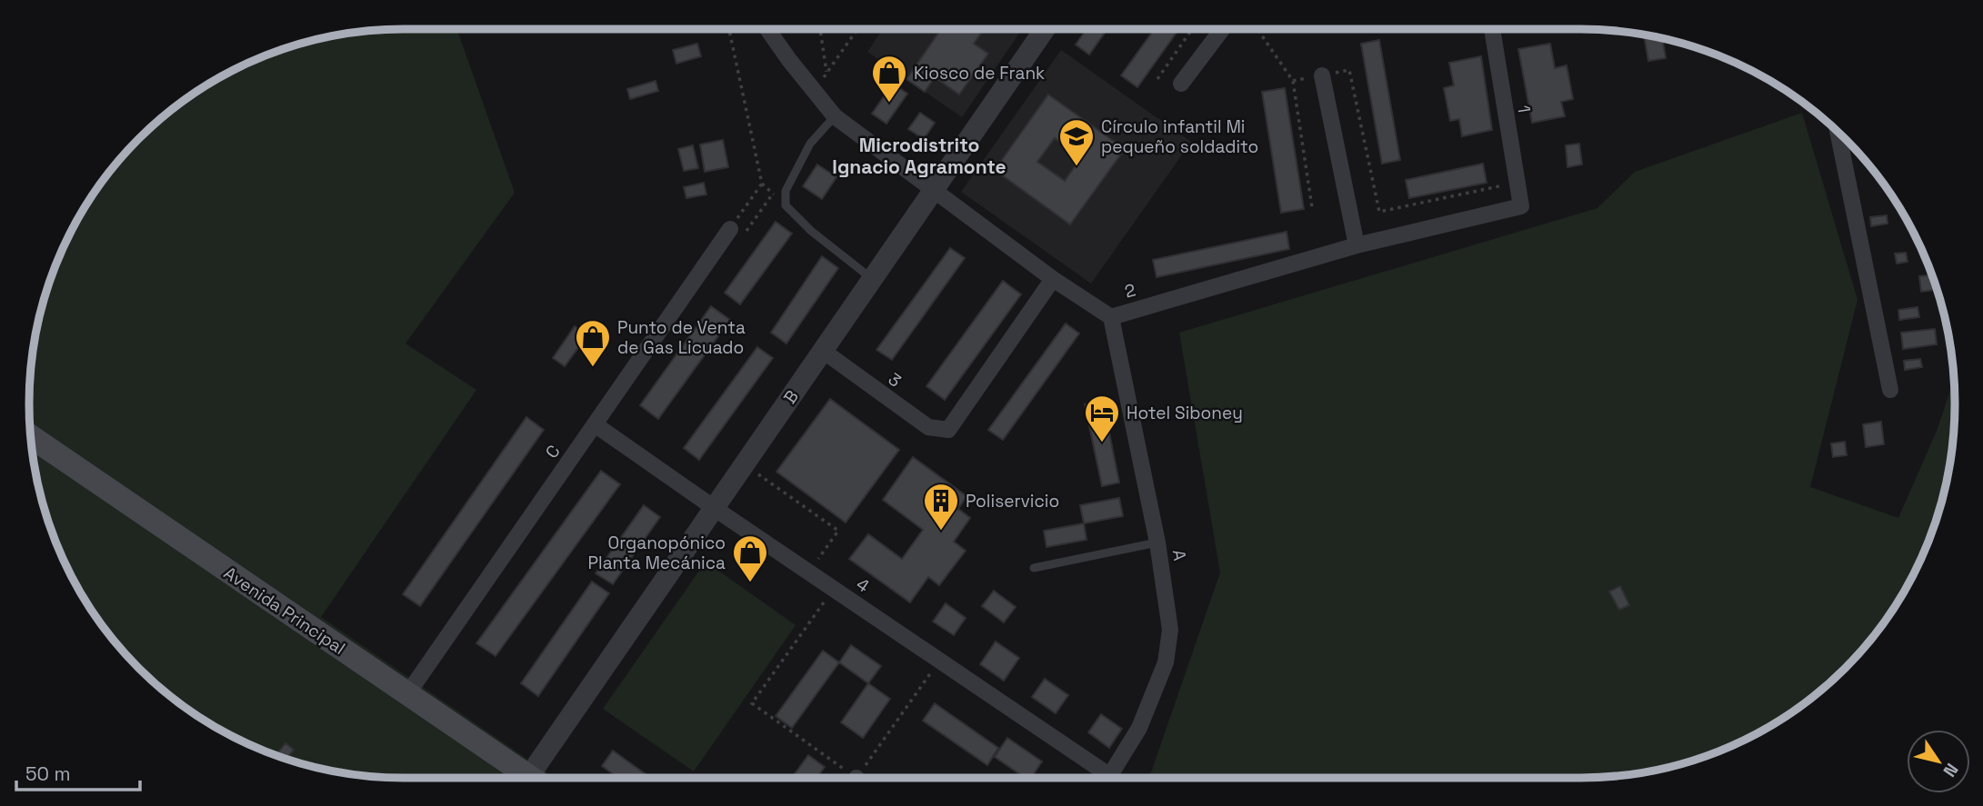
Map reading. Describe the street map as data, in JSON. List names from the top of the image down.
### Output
{
  "streets": {
    "main road": ["Avenida Principal"],
    "street": [
      "1",
      "2",
      "3",
      "B",
      "C",
      "A",
      "4"
    ]
  },
  "crossings": [
    ["1", "2"],
    ["2", "3"],
    ["2", "B"],
    ["2", "A"],
    ["3", "B"],
    ["B", "4"],
    ["C", "4"],
    ["C", "Avenida Principal"]
  ],
  "districts": ["Microdistrito Ignacio Agramonte"],
  "places": {
    "shop": ["Kiosco de Frank", "Punto de Venta de Gas Licuado", "Organopónico Planta Mecánica"],
    "school or university": ["Círculo infantil Mi pequeño soldadito"],
    "hotel": ["Hotel Siboney"],
    "building": ["Poliservicio"]
  },
  "scale_bar": "50 m",
  "north": "bottom right"
}
